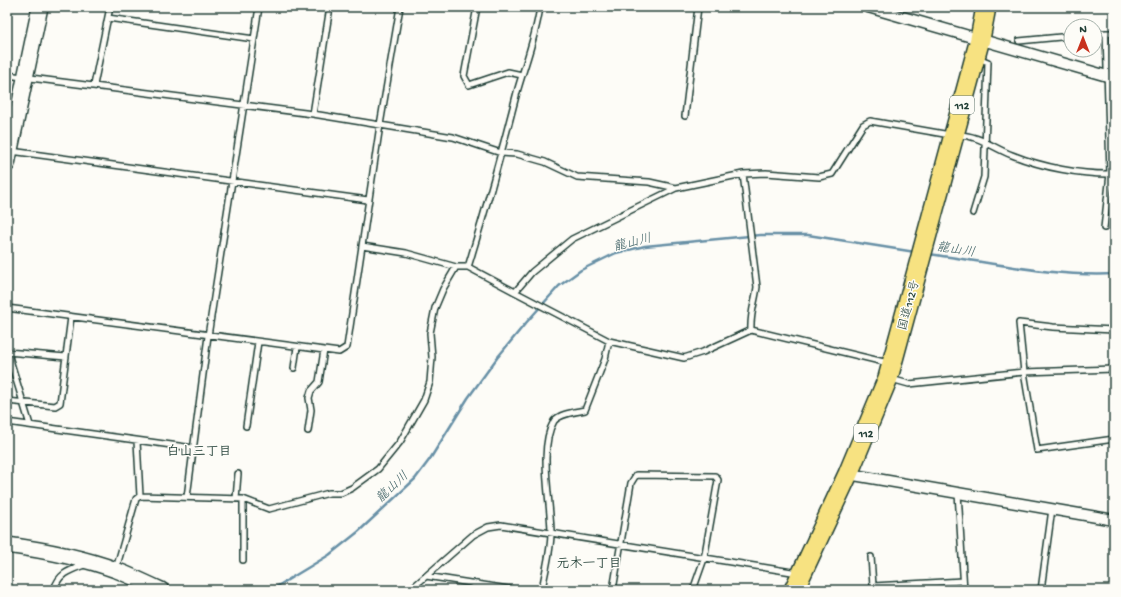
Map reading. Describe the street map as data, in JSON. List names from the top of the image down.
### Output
{
  "streets": {
    "highway": ["112", "国道112号"]
  },
  "districts": ["白山三丁目", "元木一丁目"],
  "water": ["龍山川"],
  "north": "top"
}
